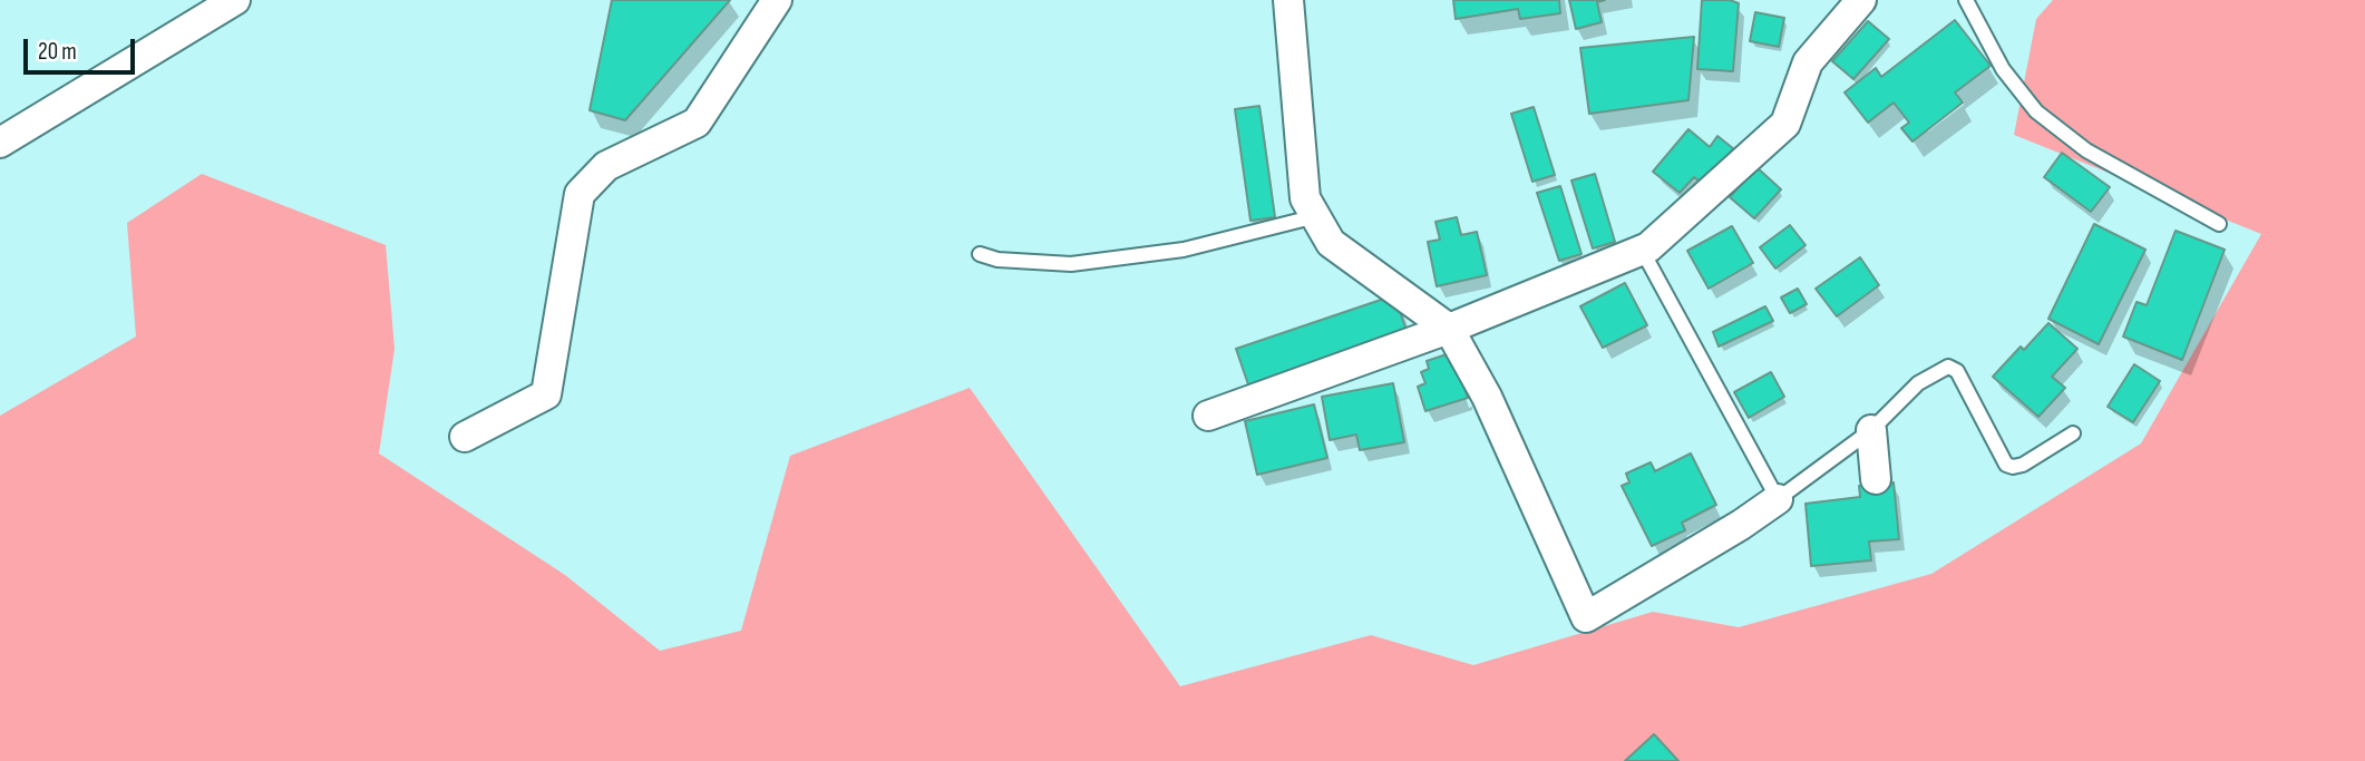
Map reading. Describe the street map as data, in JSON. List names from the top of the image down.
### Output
{
  "scale_bar": "20 m"
}
